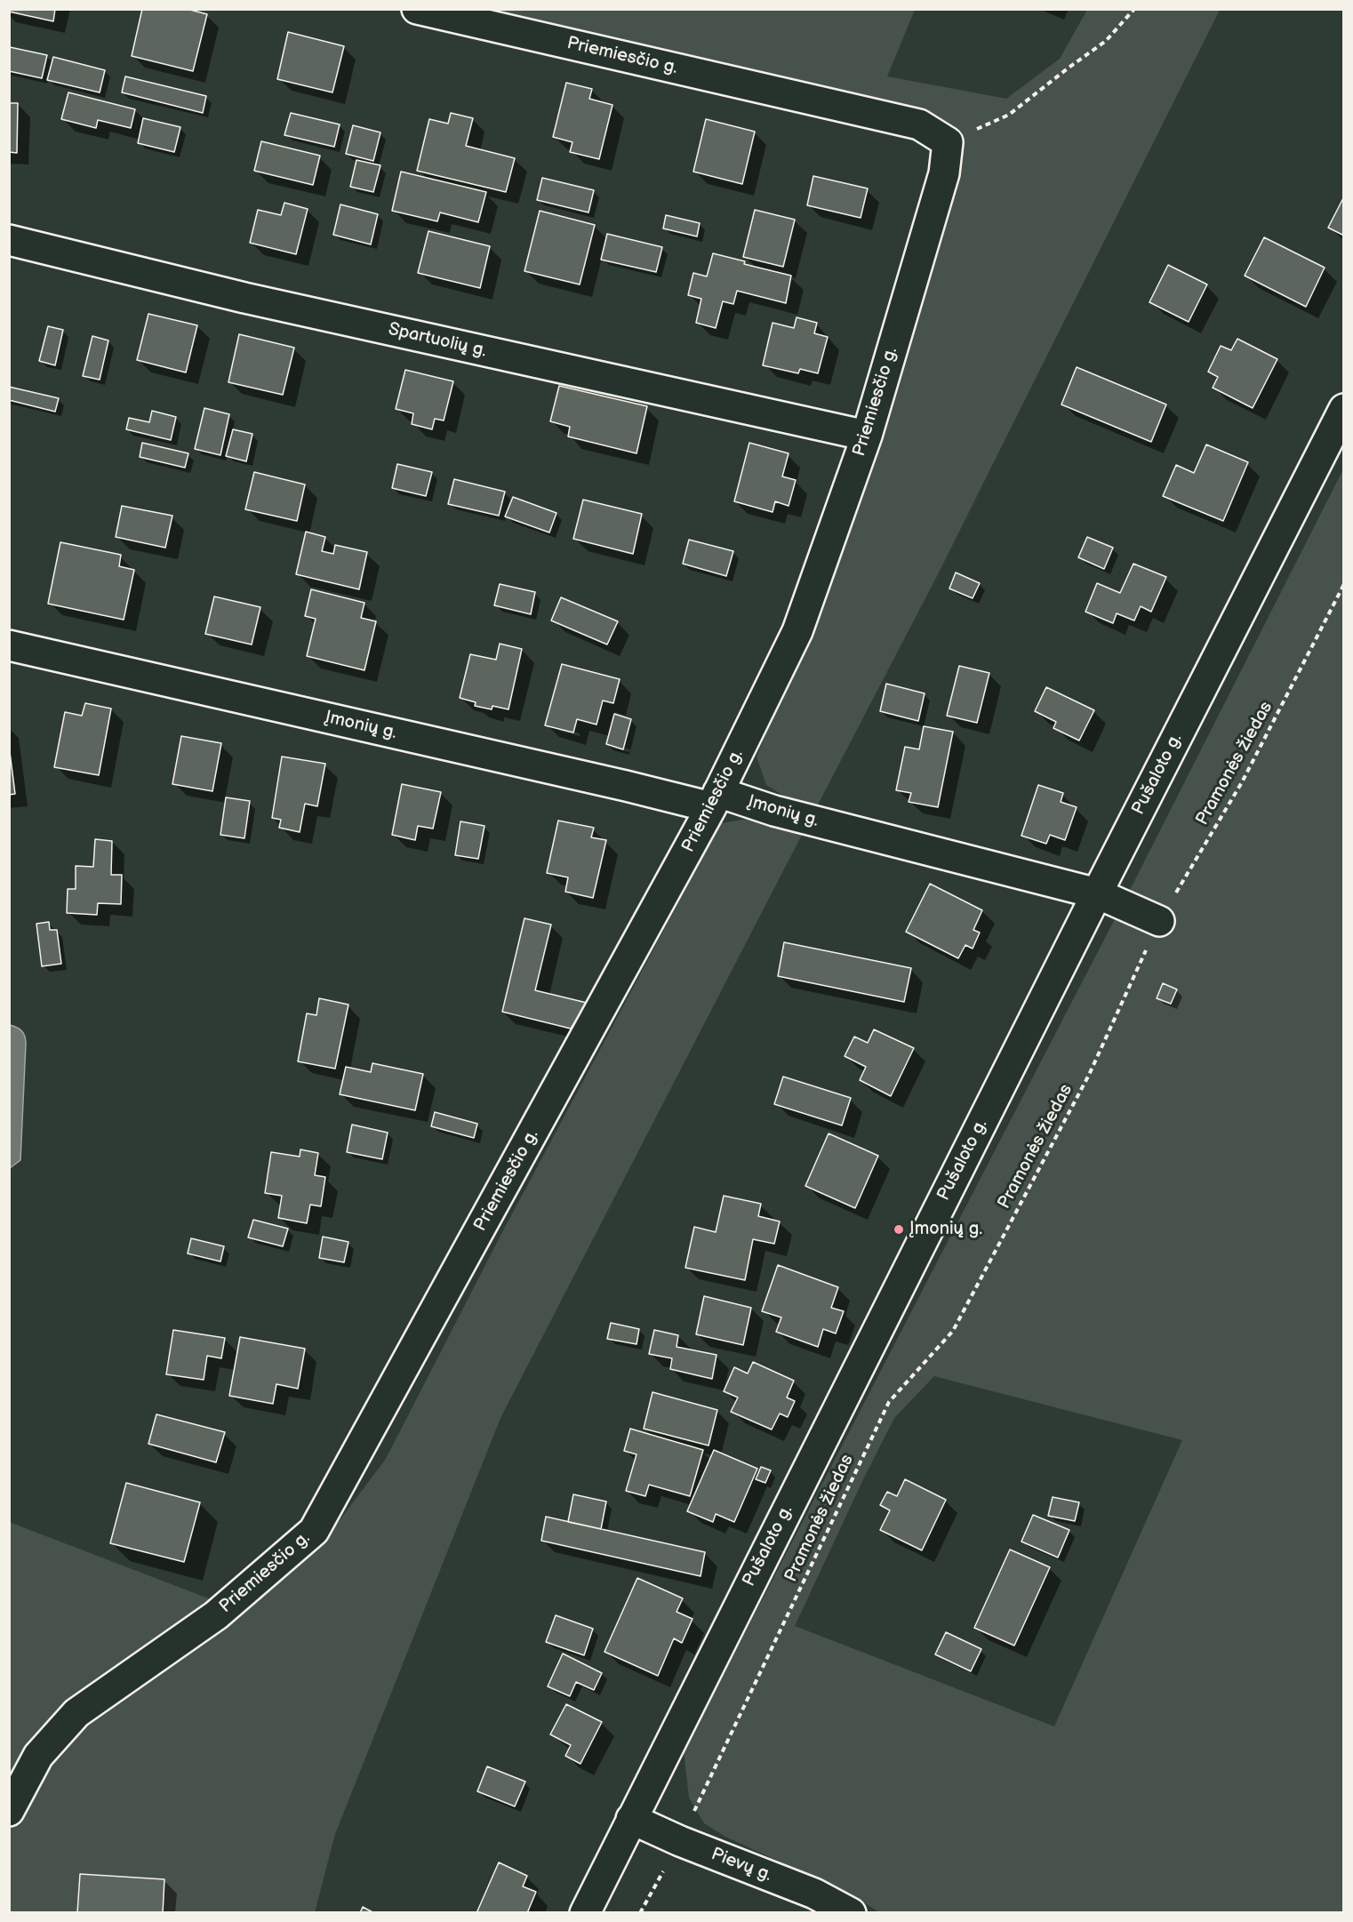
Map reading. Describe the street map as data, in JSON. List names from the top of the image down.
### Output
{
  "streets": {
    "street": [
      "Priemiesčio g.",
      "Spartuolių g.",
      "Įmonių g.",
      "Pušaloto g.",
      "Pievų g."
    ],
    "path": ["Pramonės žiedas"]
  },
  "crossings": [
    ["Priemiesčio g.", "Spartuolių g."],
    ["Priemiesčio g.", "Įmonių g."],
    ["Įmonių g.", "Pramonės žiedas"],
    ["Įmonių g.", "Pušaloto g."],
    ["Pramonės žiedas", "Pievų g."],
    ["Pušaloto g.", "Pievų g."]
  ],
  "places": ["Įmonių g."]
}
